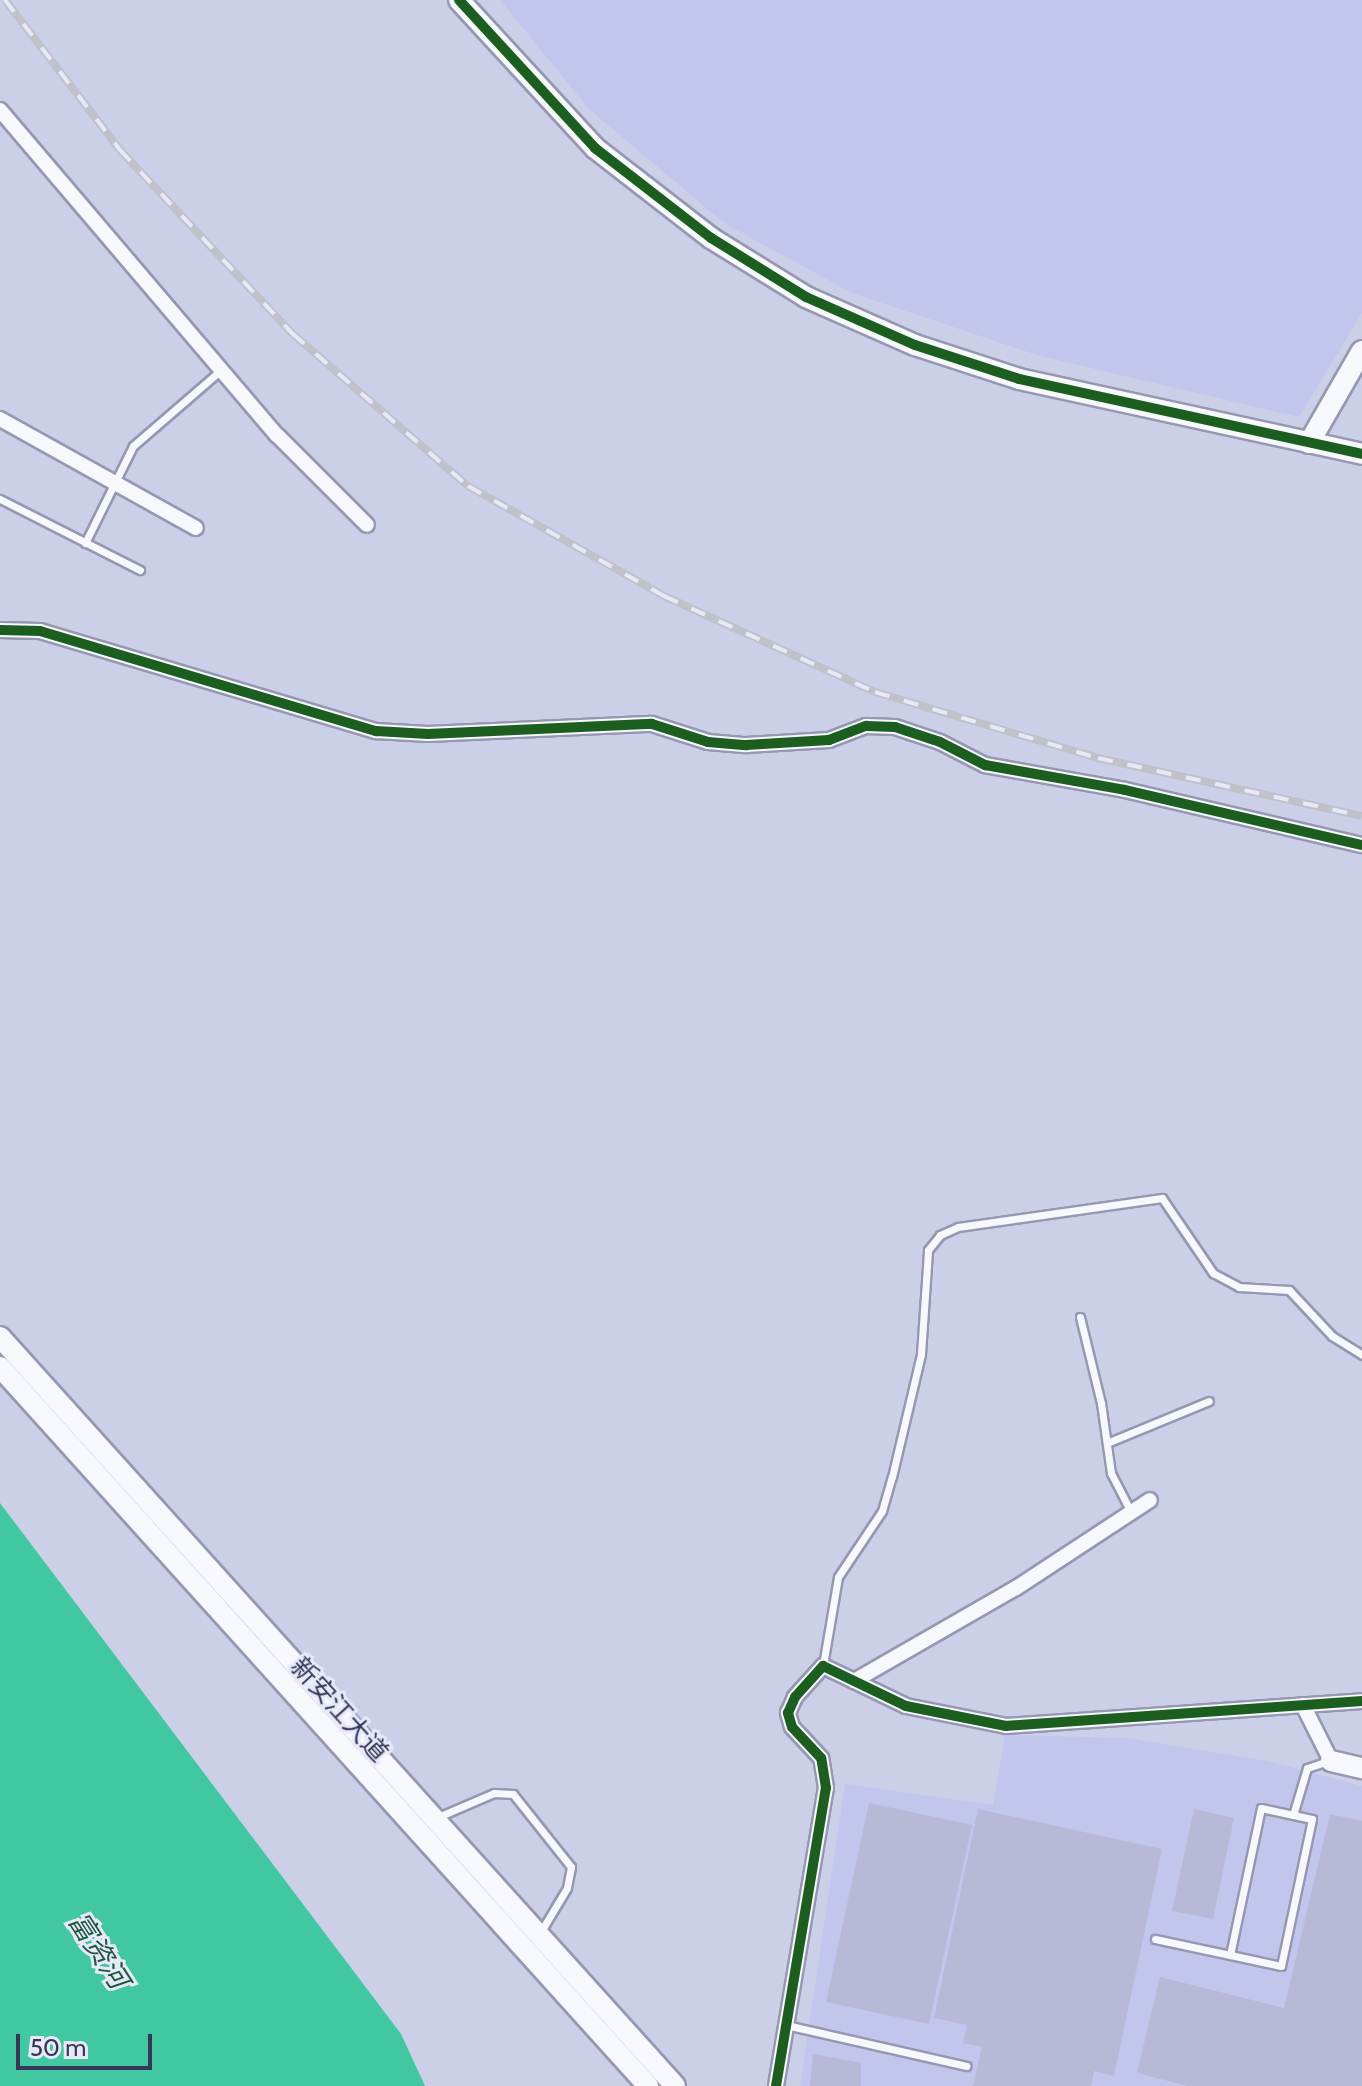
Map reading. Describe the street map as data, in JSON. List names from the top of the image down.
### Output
{
  "streets": {
    "main road": ["新安江大道"]
  },
  "water": ["富资河"],
  "scale_bar": "50 m"
}
